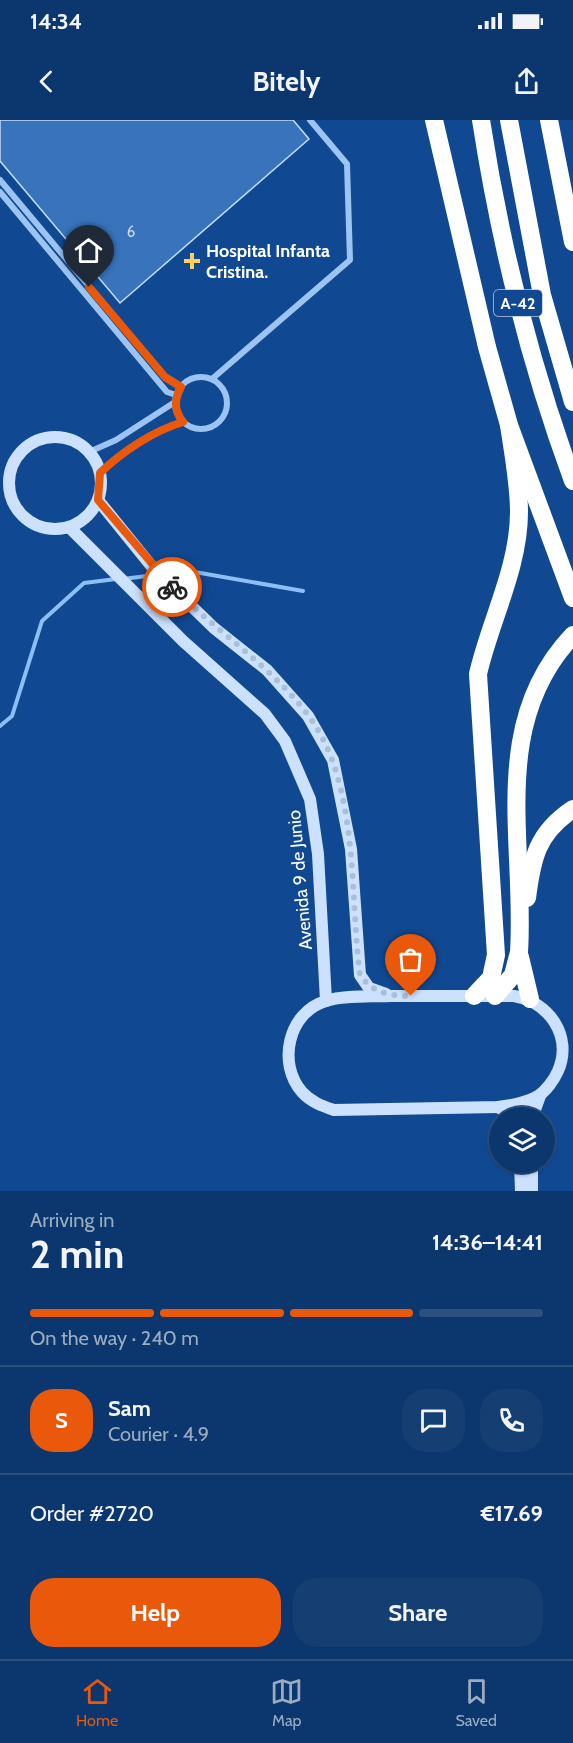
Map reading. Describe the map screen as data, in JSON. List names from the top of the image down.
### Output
{
  "streets": {
    "highway": ["A-42"],
    "main road": ["Avenida 9 de Junio"]
  },
  "places": {
    "health": ["Hospital Infanta Cristina."]
  },
  "house_numbers": ["6"],
  "page": {
    "status": "14:34",
    "header": "Bitely",
    "heading": ["2 min", "Arriving in", "14:36–14:41"],
    "panel": [
      "Sam",
      "Courier · 4.9",
      "Order #2720",
      "€17.69"
    ],
    "bar": "On the way · 240 m",
    "round": "S",
    "buttons": ["Help", "Share"],
    "tabs": ["Home", "Map", "Saved"]
  }
}
